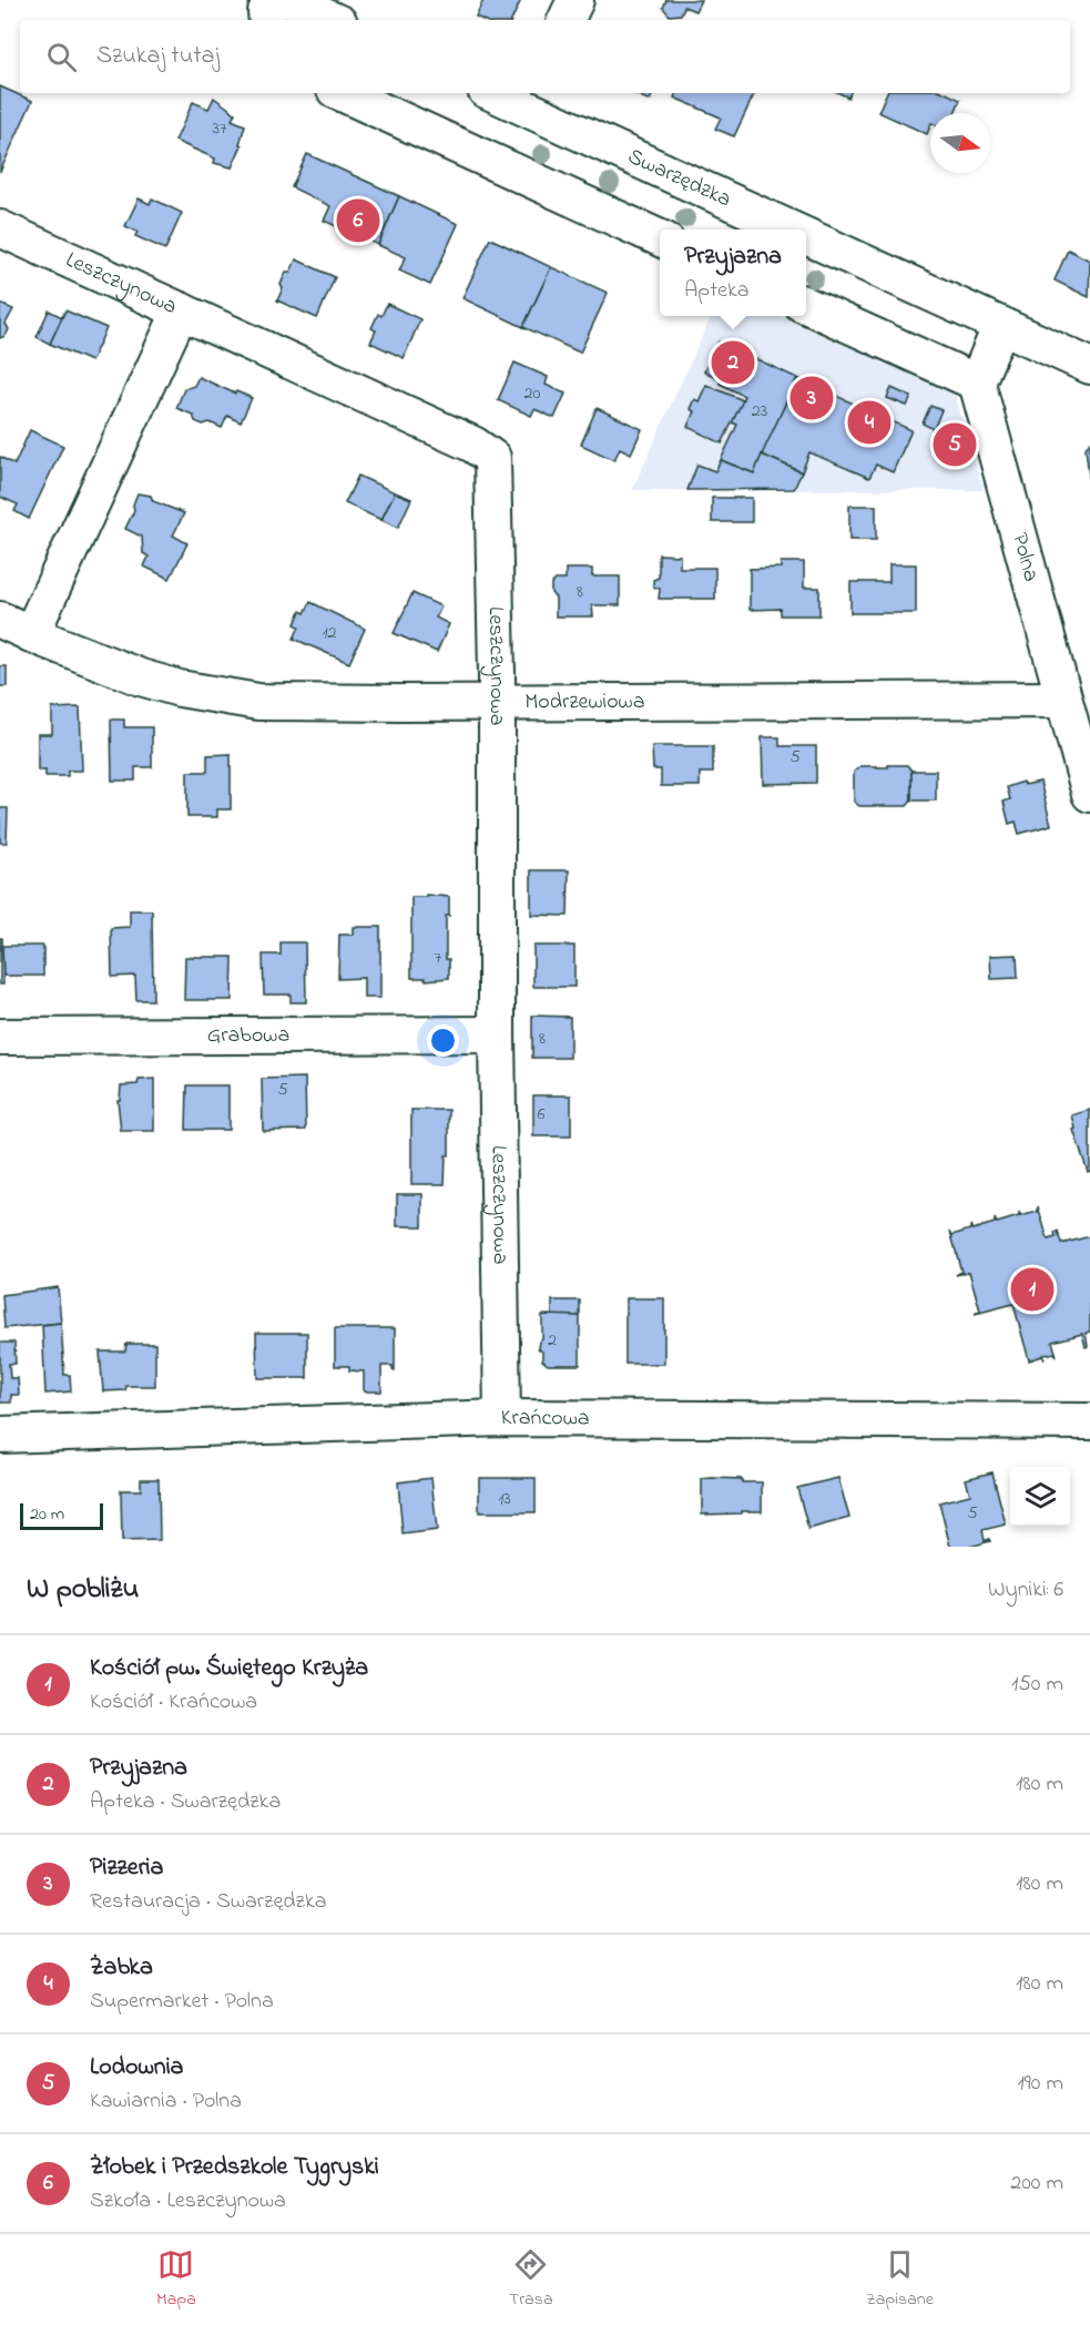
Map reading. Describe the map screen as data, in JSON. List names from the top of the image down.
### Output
{
  "streets": {
    "street": [
      "Swarzędzka",
      "Leszczynowa",
      "Polna",
      "Modrzewiowa",
      "Grabowa",
      "Krańcowa"
    ]
  },
  "crossings": [
    ["Leszczynowa", "Modrzewiowa"],
    ["Leszczynowa", "Grabowa"],
    ["Leszczynowa", "Krańcowa"],
    ["Polna", "Modrzewiowa"]
  ],
  "house_numbers": [
    "37",
    "20",
    "23",
    "8",
    "12",
    "5",
    "7",
    "8",
    "5",
    "6",
    "2",
    "13",
    "5"
  ],
  "scale_bar": "20 m",
  "north": "right",
  "page": {
    "search": "Szukaj tutaj",
    "pins": [
      "6",
      "2",
      "3",
      "4",
      "5",
      "1"
    ],
    "popup": ["Przyjazna", "Apteka"],
    "scale": "20 m",
    "heading": ["W pobliżu", "Wyniki: 6"],
    "list": [
      {
        "mark": "1",
        "name": "Kościół pw. Świętego Krzyża",
        "note": "Kościół · Krańcowa",
        "value": "150 m"
      },
      {
        "mark": "2",
        "name": "Przyjazna",
        "note": "Apteka · Swarzędzka",
        "value": "180 m"
      },
      {
        "mark": "3",
        "name": "Pizzeria",
        "note": "Restauracja · Swarzędzka",
        "value": "180 m"
      },
      {
        "mark": "4",
        "name": "Żabka",
        "note": "Supermarket · Polna",
        "value": "180 m"
      },
      {
        "mark": "5",
        "name": "Lodownia",
        "note": "Kawiarnia · Polna",
        "value": "190 m"
      },
      {
        "mark": "6",
        "name": "Żłobek i Przedszkole Tygryski",
        "note": "Szkoła · Leszczynowa",
        "value": "200 m"
      }
    ],
    "nav": ["Mapa", "Trasa", "Zapisane"]
  }
}
